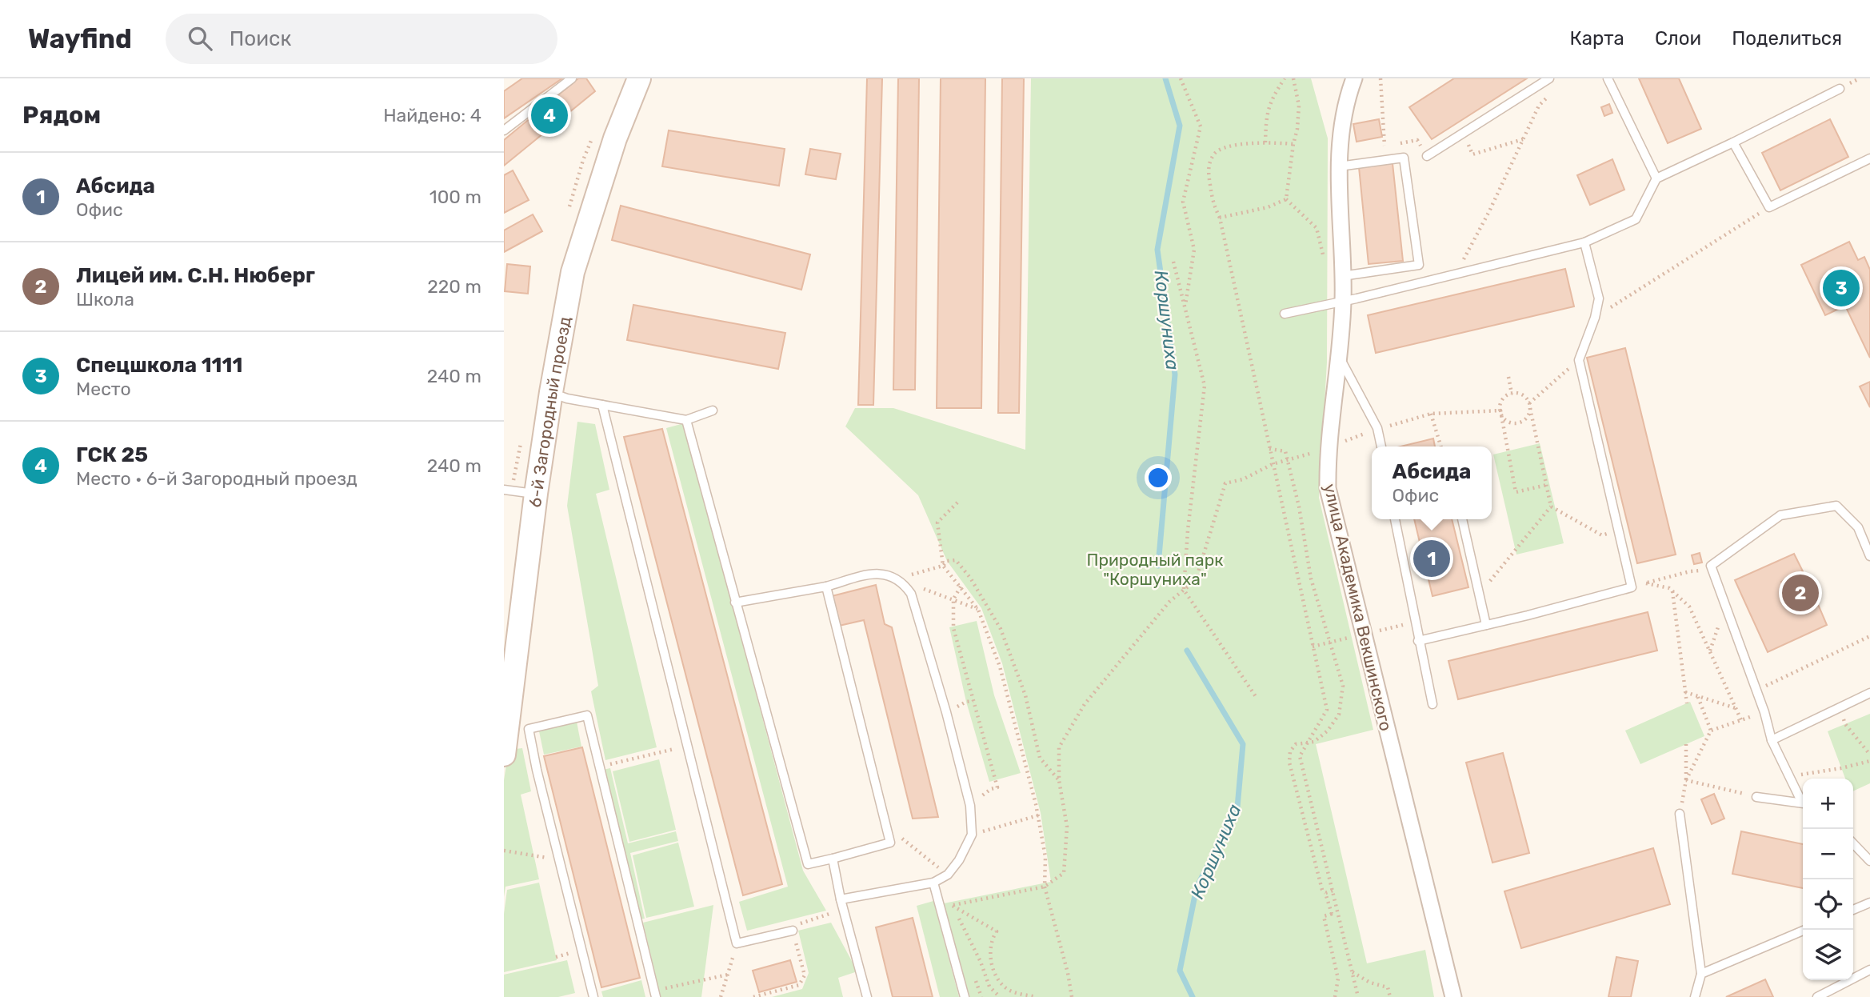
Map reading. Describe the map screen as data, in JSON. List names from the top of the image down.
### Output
{
  "streets": {
    "street": ["6-й Загородный проезд", "улица Академика Векшинского"]
  },
  "water": ["Коршуниха"],
  "parks": ["Природный парк \"Коршуниха\""],
  "page": {
    "header": "Wayfind",
    "search": "Поиск",
    "nav": ["Карта", "Слои", "Поделиться"],
    "heading": ["Рядом", "Найдено: 4"],
    "pins": [
      "4",
      "3",
      "1",
      "2"
    ],
    "list": [
      {
        "mark": "1",
        "name": "Абсида",
        "note": "Офис",
        "value": "100 m"
      },
      {
        "mark": "2",
        "name": "Лицей им. С.Н. Нюберг",
        "note": "Школа",
        "value": "220 m"
      },
      {
        "mark": "3",
        "name": "Спецшкола 1111",
        "note": "Место",
        "value": "240 m"
      },
      {
        "mark": "4",
        "name": "ГСК 25",
        "note": "Место · 6-й Загородный проезд",
        "value": "240 m"
      }
    ],
    "popup": ["Абсида", "Офис"],
    "map_buttons": ["+", "−"]
  }
}
